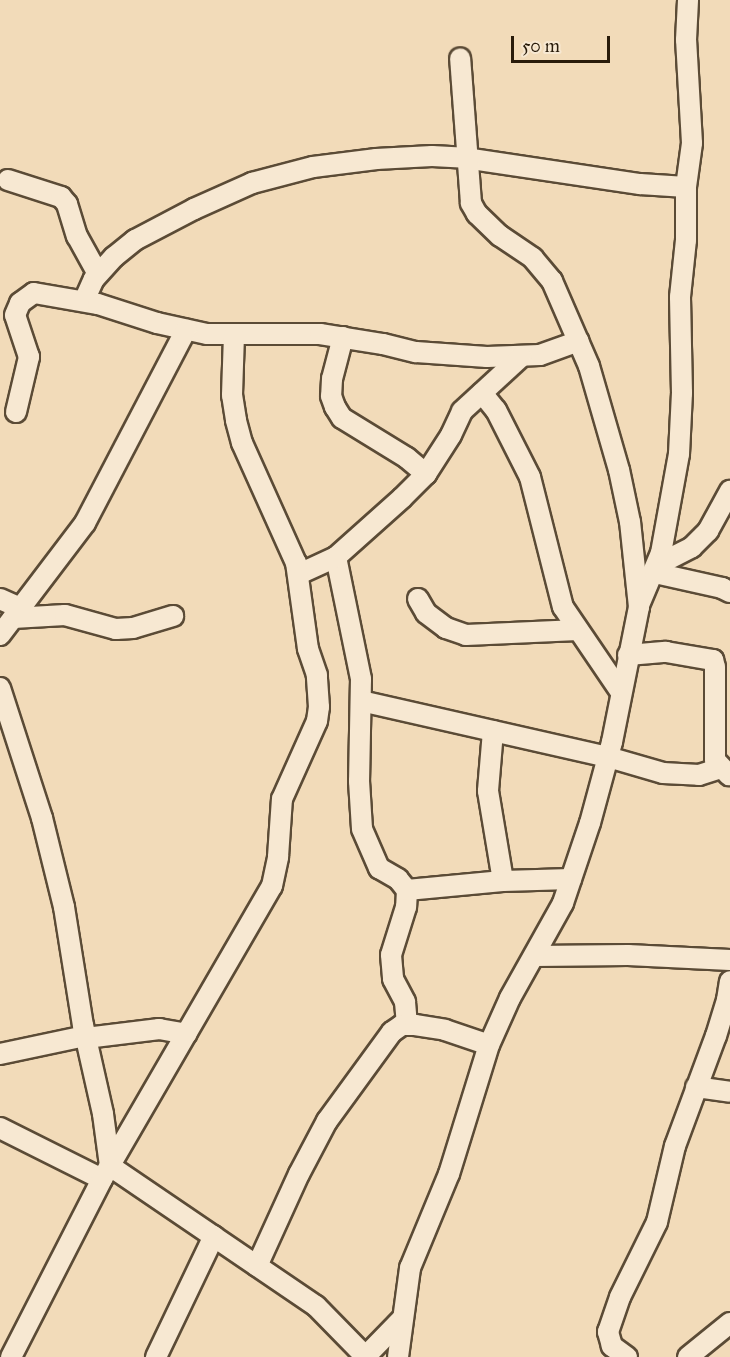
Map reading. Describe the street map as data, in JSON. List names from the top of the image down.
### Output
{
  "scale_bar": "50 m"
}
